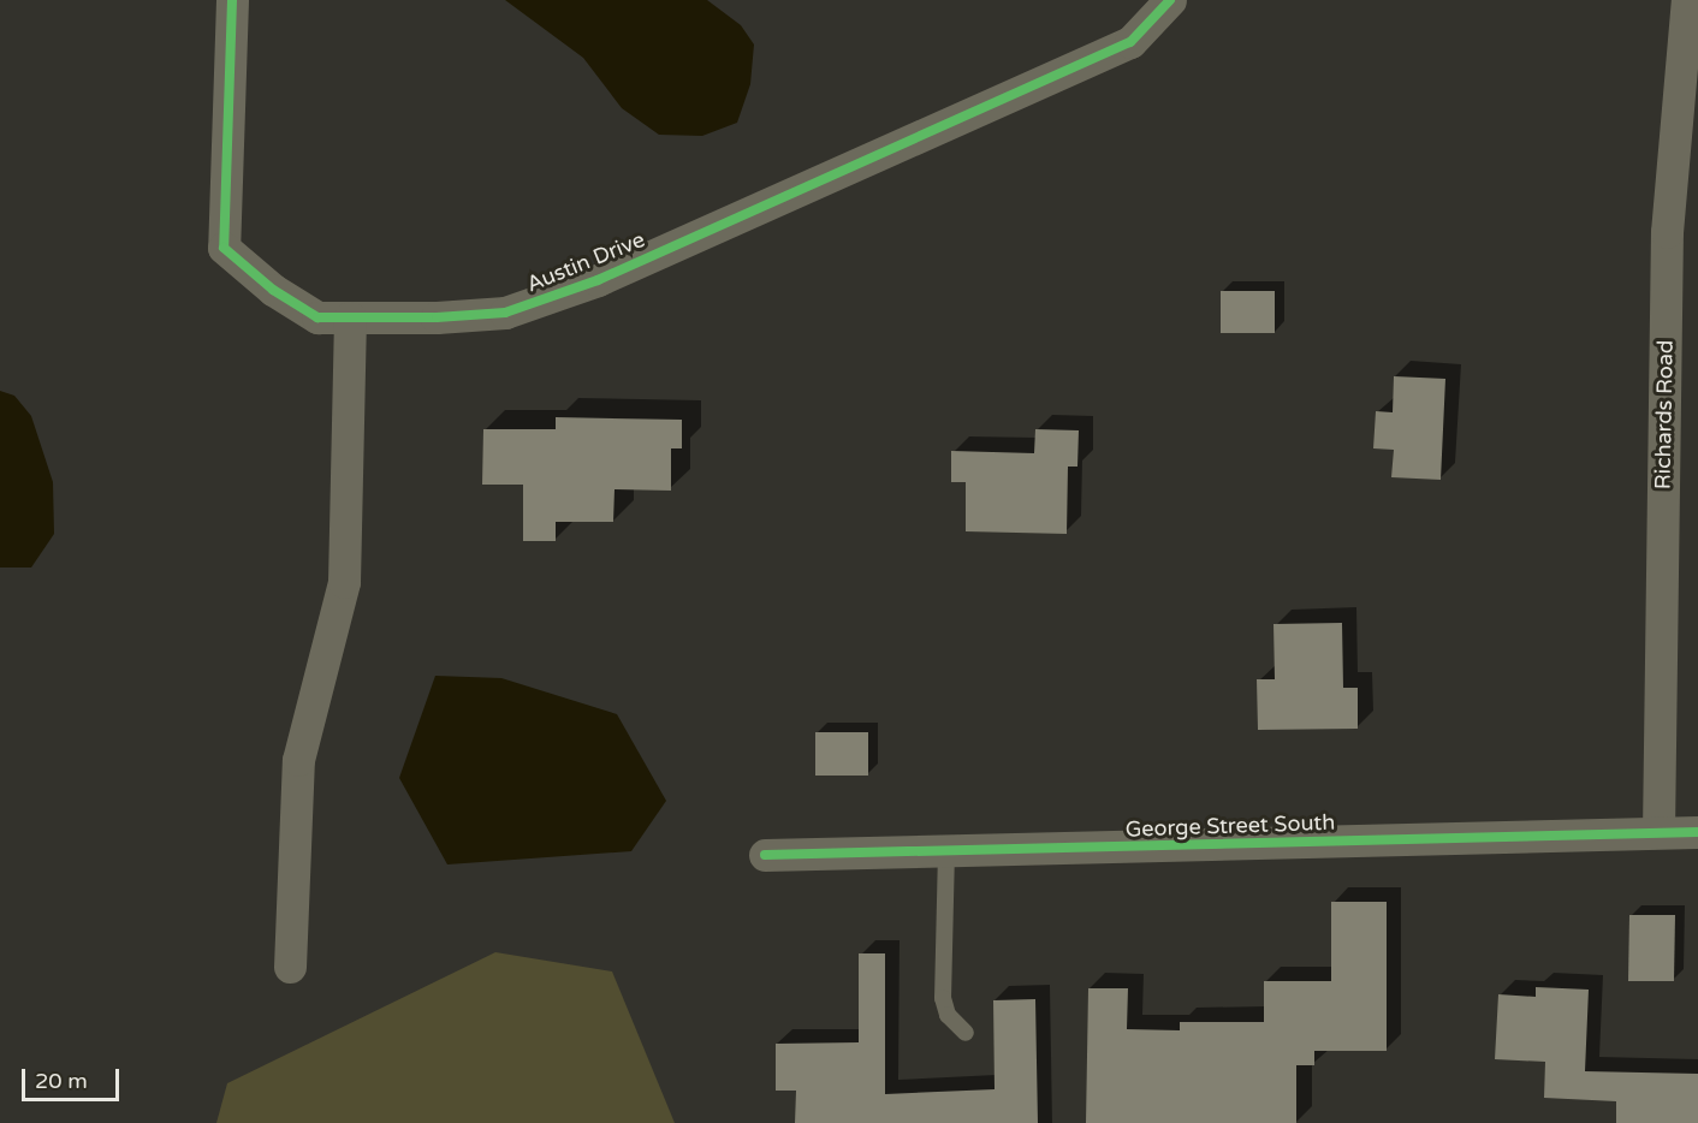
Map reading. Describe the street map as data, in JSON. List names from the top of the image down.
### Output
{
  "streets": {
    "street": ["Austin Drive", "Richards Road", "George Street South"]
  },
  "crossings": [
    ["Richards Road", "George Street South"]
  ],
  "scale_bar": "20 m"
}
